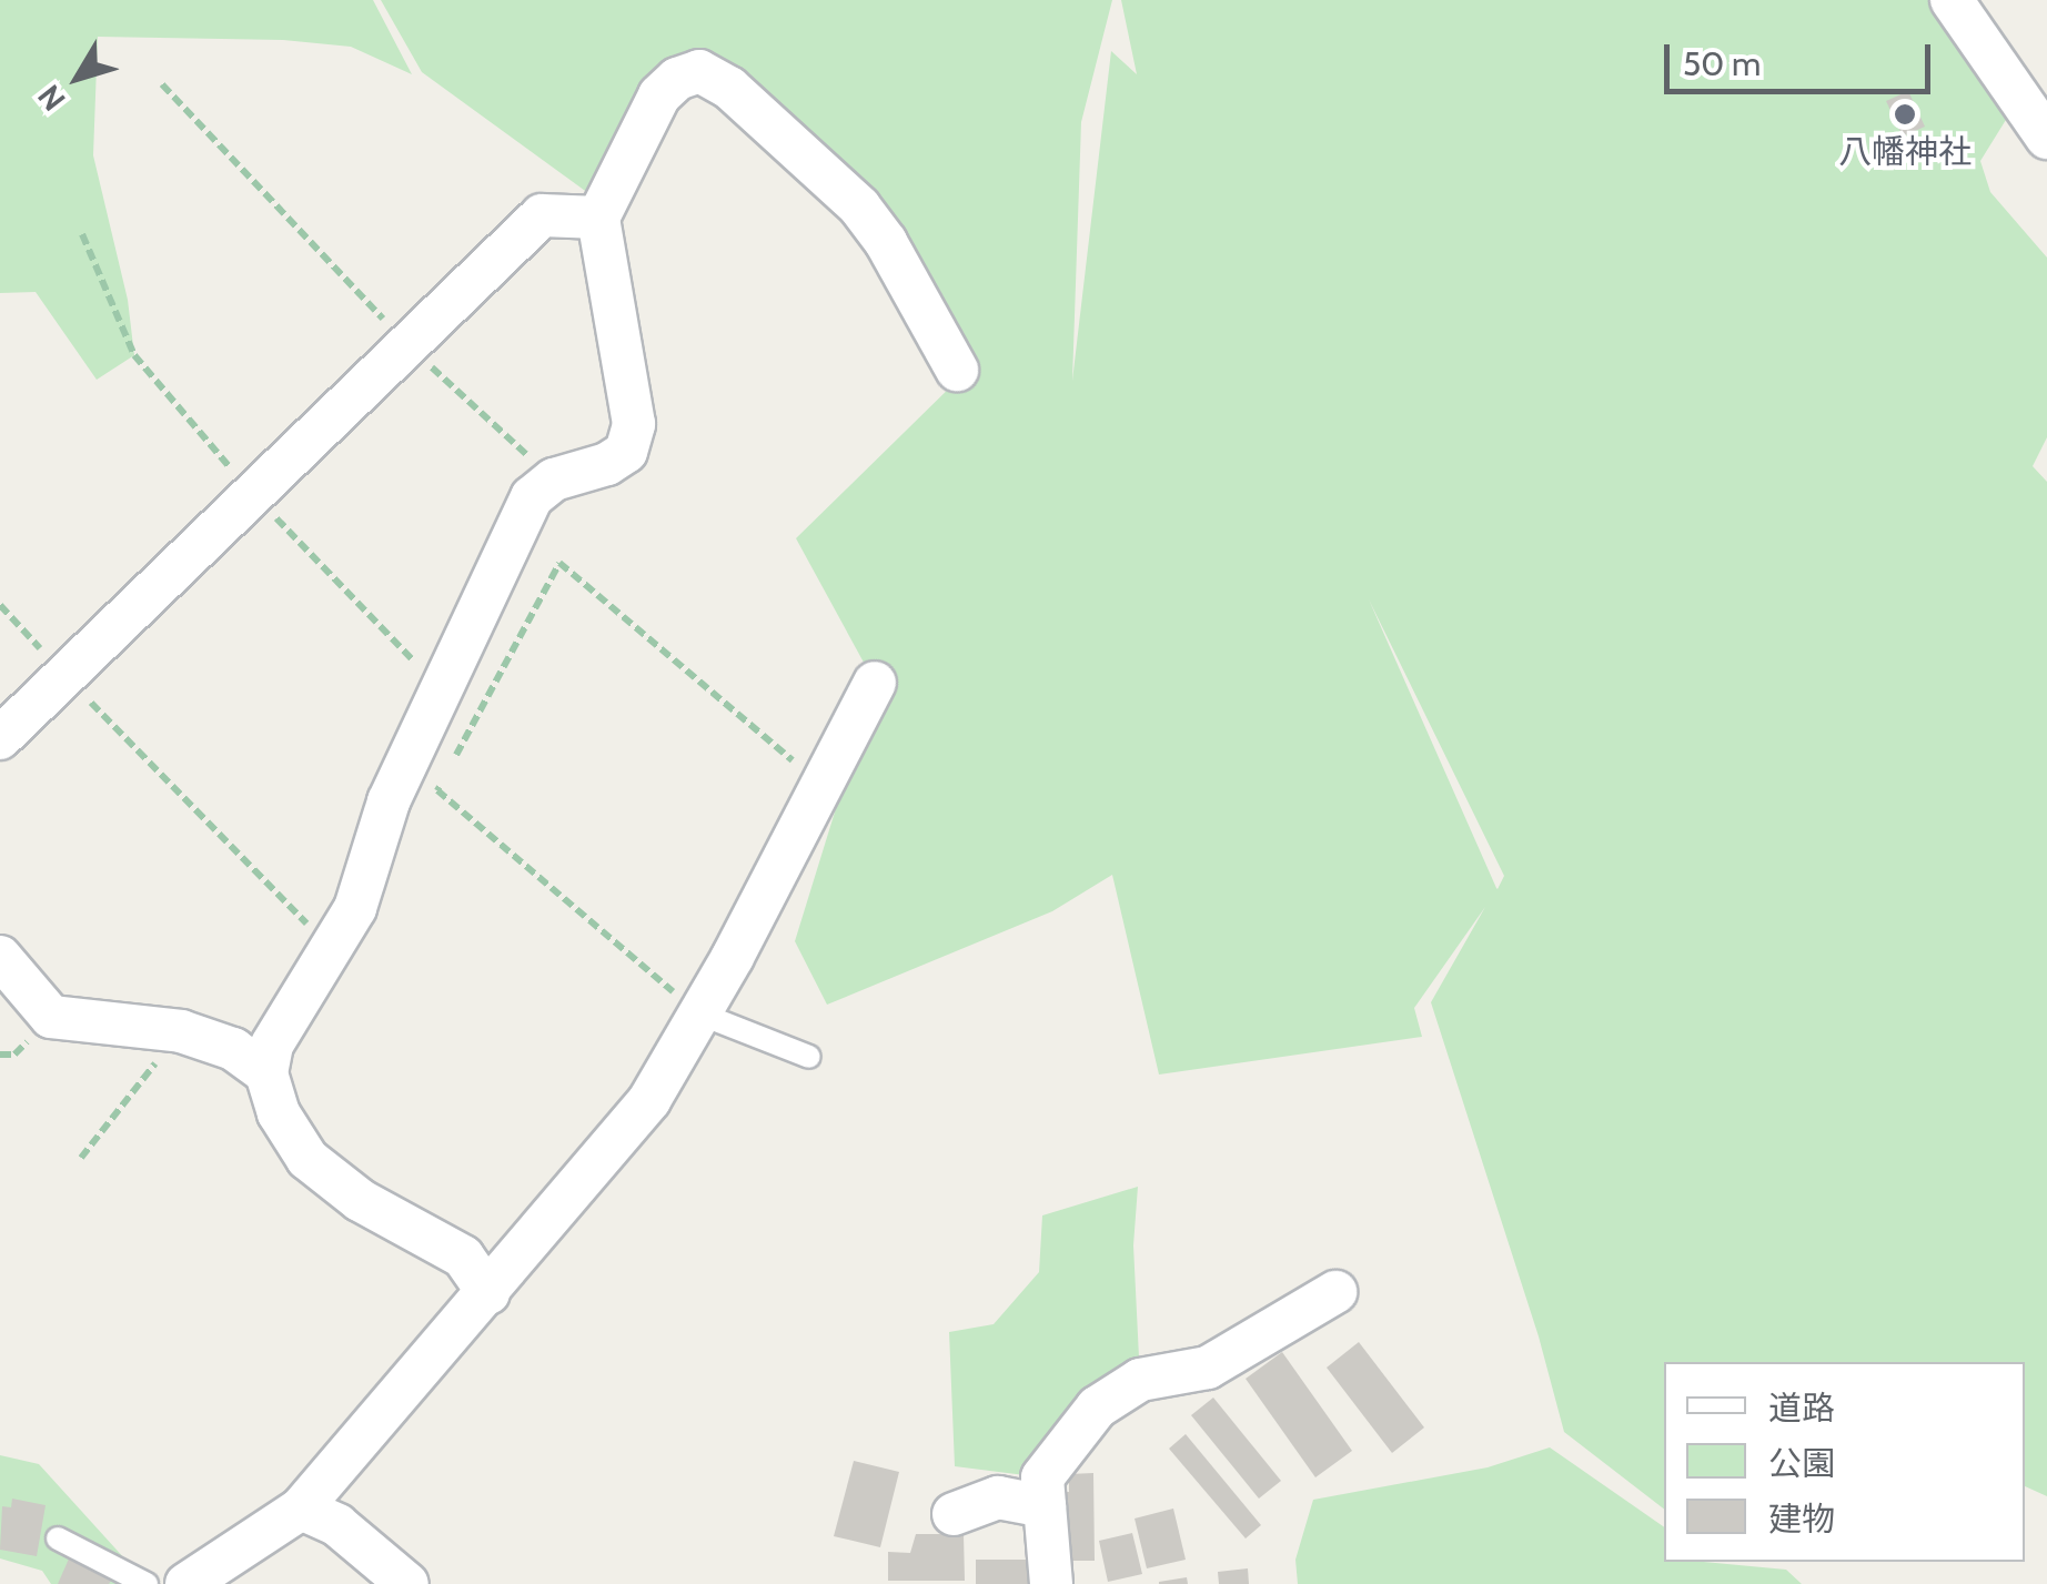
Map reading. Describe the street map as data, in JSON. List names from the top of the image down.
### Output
{
  "places": ["八幡神社"],
  "legend": ["道路", "公園", "建物"],
  "scale_bar": "50 m",
  "north": "bottom left"
}
